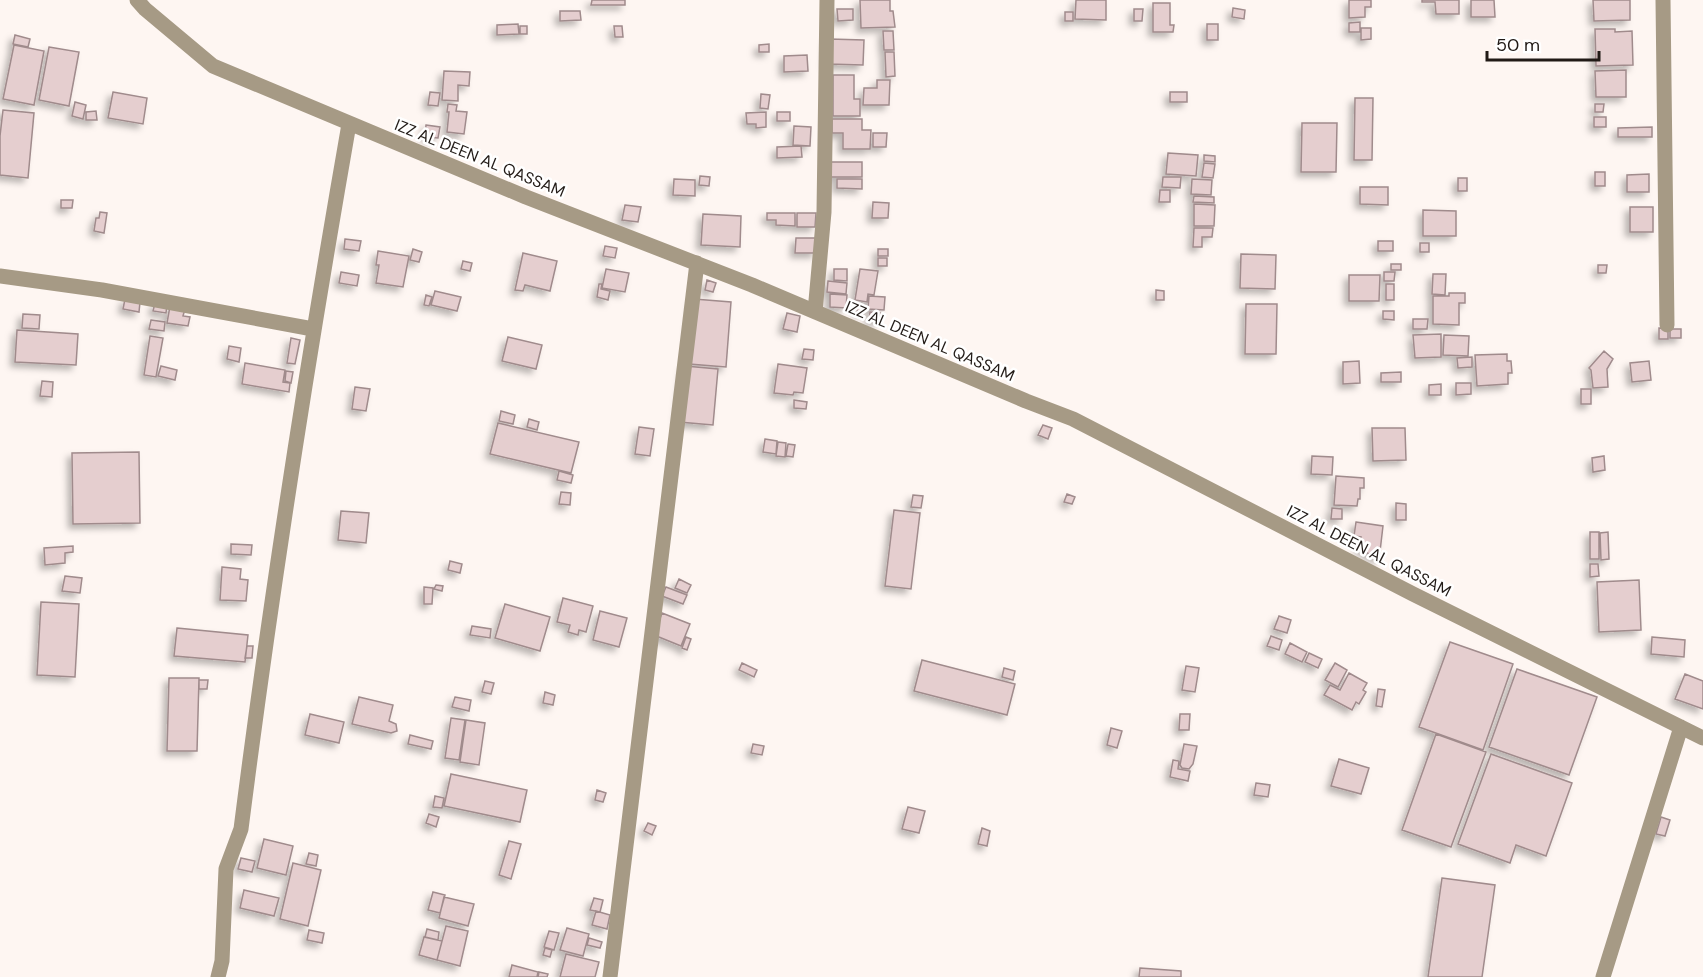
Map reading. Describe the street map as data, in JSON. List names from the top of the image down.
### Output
{
  "streets": {
    "street": ["IZZ AL DEEN AL QASSAM"]
  },
  "scale_bar": "50 m"
}
